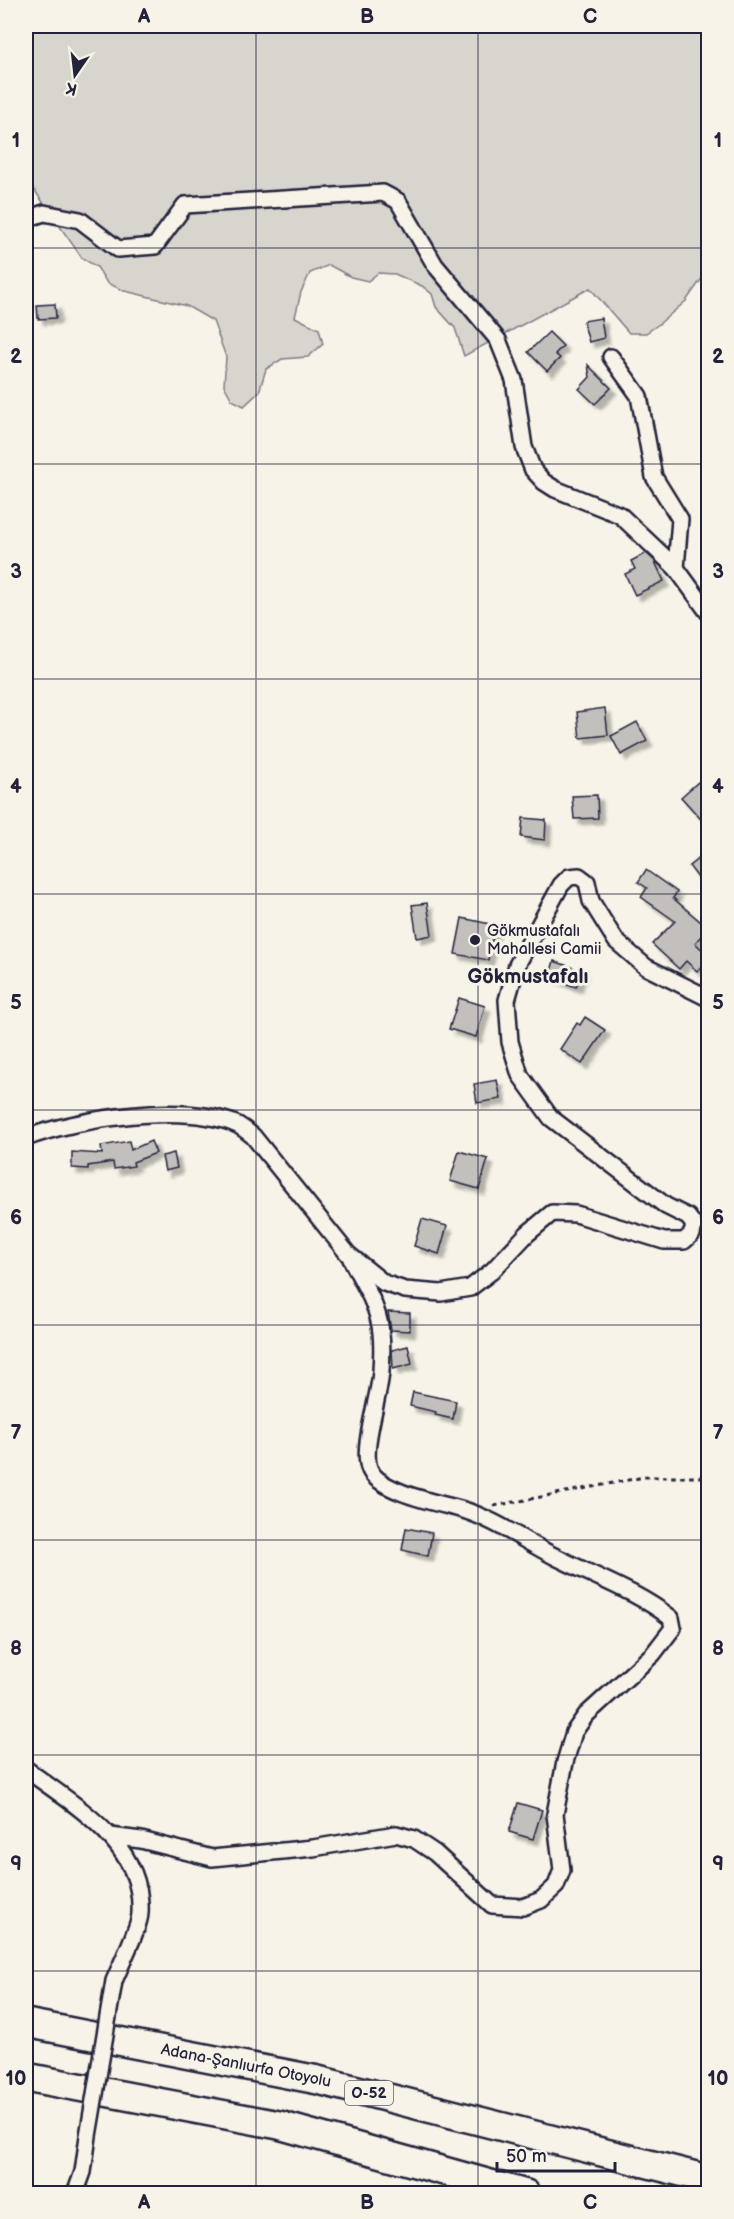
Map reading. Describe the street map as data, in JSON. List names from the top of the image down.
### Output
{
  "streets": {
    "highway": ["Adana-Şanlıurfa Otoyolu", "O-52"]
  },
  "districts": ["Gökmustafalı"],
  "places": ["Gökmustafalı Mahallesi Camii"],
  "scale_bar": "50 m",
  "north": "bottom",
  "grid": {
    "columns": ["A", "B", "C"],
    "rows": [
      "1",
      "2",
      "3",
      "4",
      "5",
      "6",
      "7",
      "8",
      "9",
      "10"
    ]
  }
}
